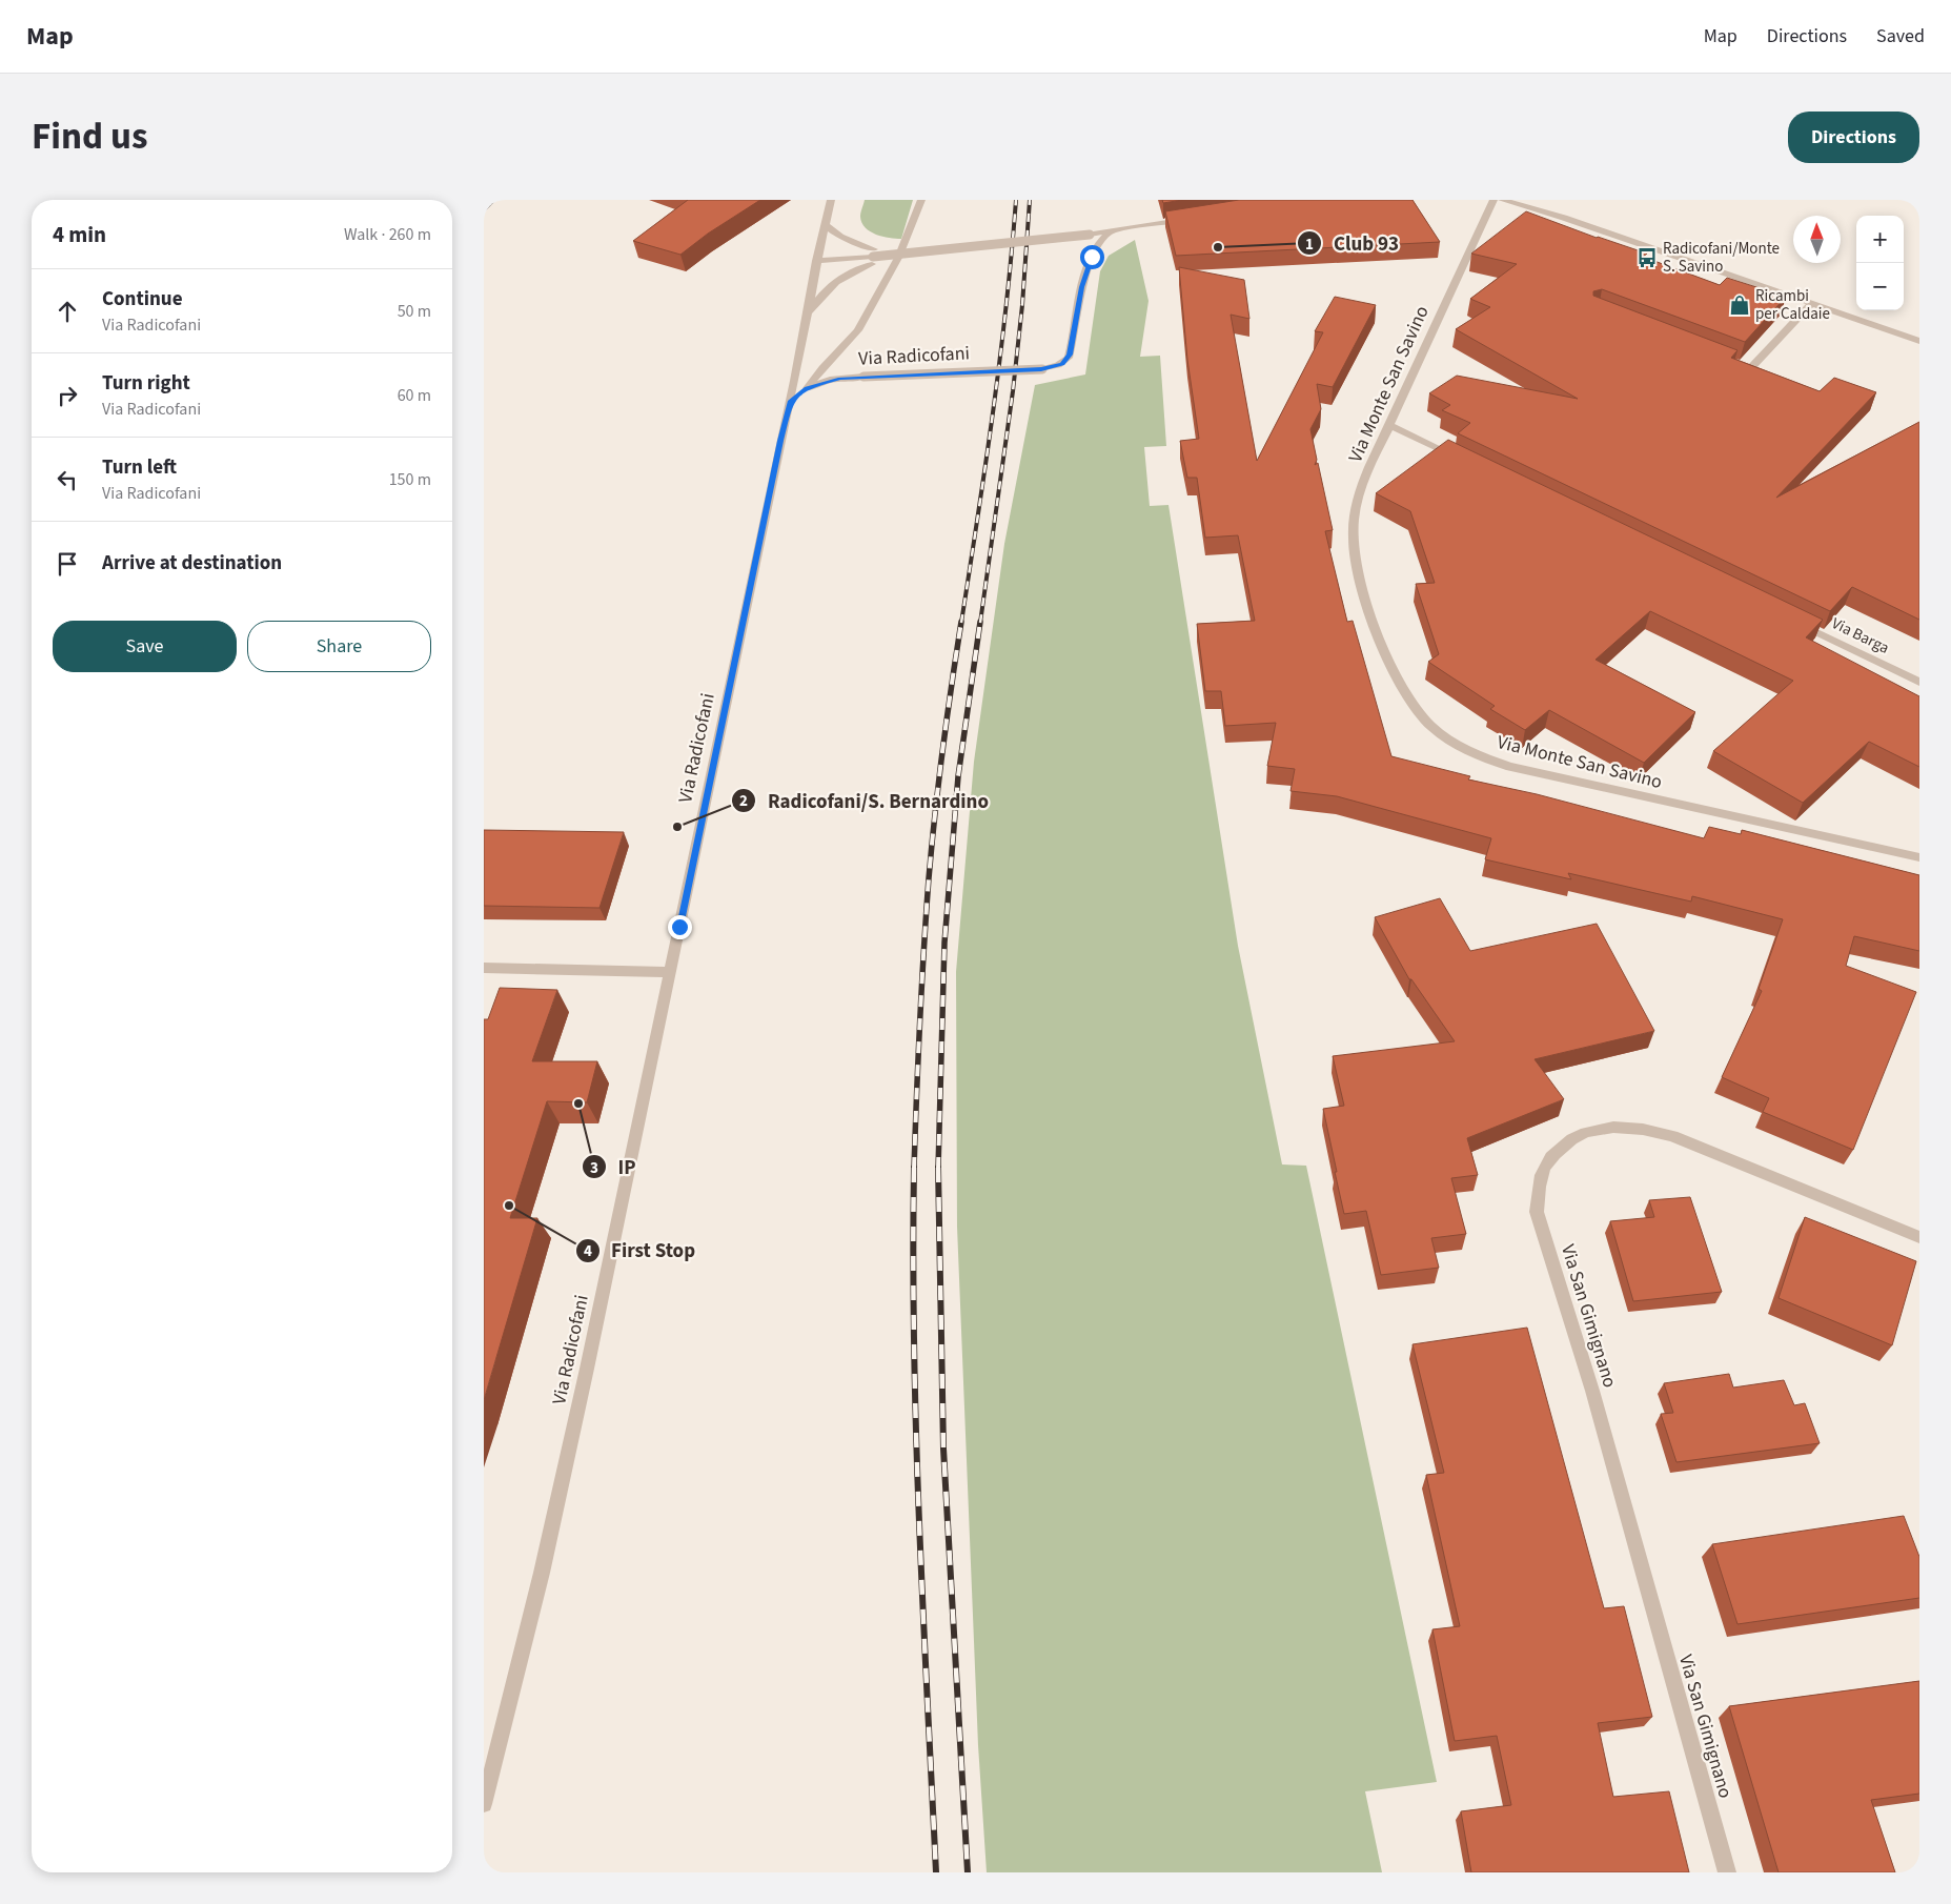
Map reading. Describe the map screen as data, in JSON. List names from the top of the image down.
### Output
{
  "streets": {
    "street": [
      "Via Radicofani",
      "Via Monte San Savino",
      "Via Barga",
      "Via San Gimignano"
    ]
  },
  "places": {
    "other": [
      "Club 93",
      "Radicofani/S. Bernardino",
      "IP",
      "First Stop"
    ],
    "bus stop": ["Radicofani/Monte S. Savino"],
    "shop": ["Ricambi per Caldaie"]
  },
  "north": "top",
  "page": {
    "header": "Map",
    "nav": ["Map", "Directions", "Saved"],
    "title": "Find us",
    "buttons": [
      "Directions",
      ["Save", "Share"]
    ],
    "heading": ["4 min", "Walk · 260 m"],
    "map_buttons": ["+", "−"],
    "list": [
      ["Continue", "Via Radicofani", "50 m"],
      ["Turn right", "Via Radicofani", "60 m"],
      ["Turn left", "Via Radicofani", "150 m"],
      "Arrive at destination"
    ]
  }
}
